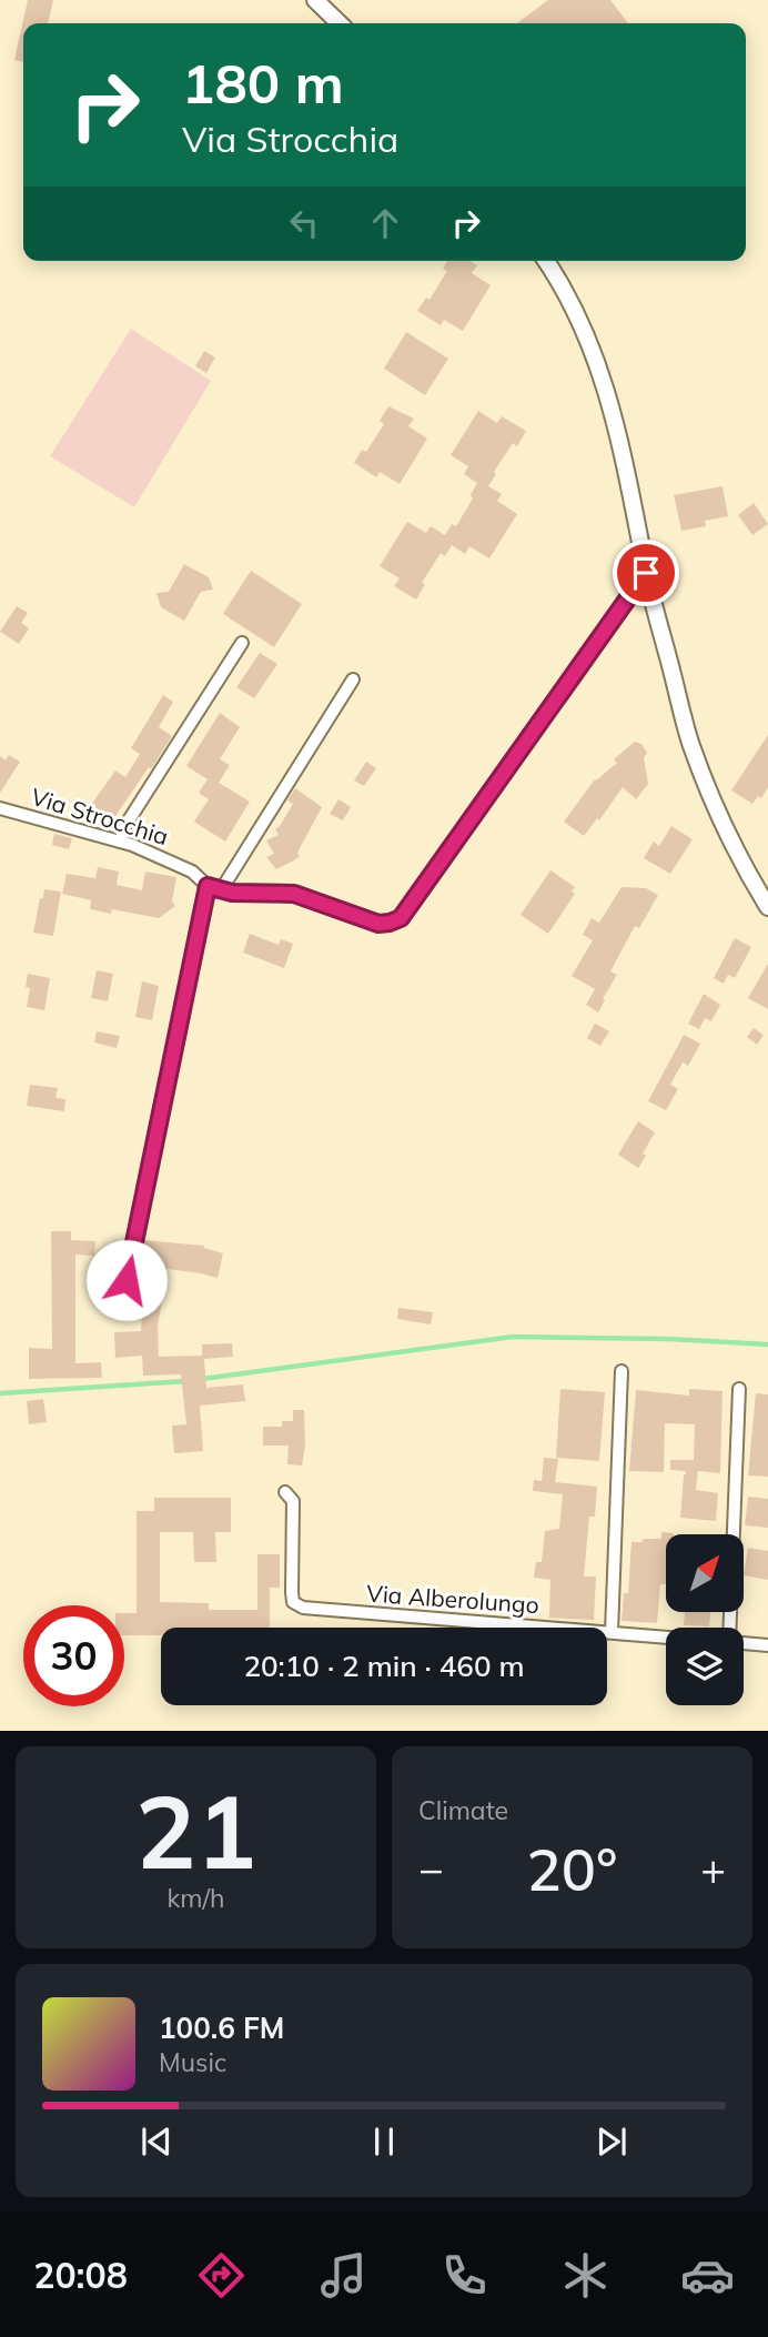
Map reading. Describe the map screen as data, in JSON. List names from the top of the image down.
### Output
{
  "streets": {
    "street": ["Via Strocchia", "Via Alberolungo"]
  },
  "north": "top right",
  "page": {
    "turn": ["180 m", "Via Strocchia"],
    "limit": "30",
    "trip": "20:10 · 2 min · 460 m",
    "tile": [
      ["21", "km/h"],
      "Climate"
    ],
    "heat": ["−", "20°", "+"],
    "song": ["100.6 FM", "Music"],
    "tabs": "20:08"
  }
}
